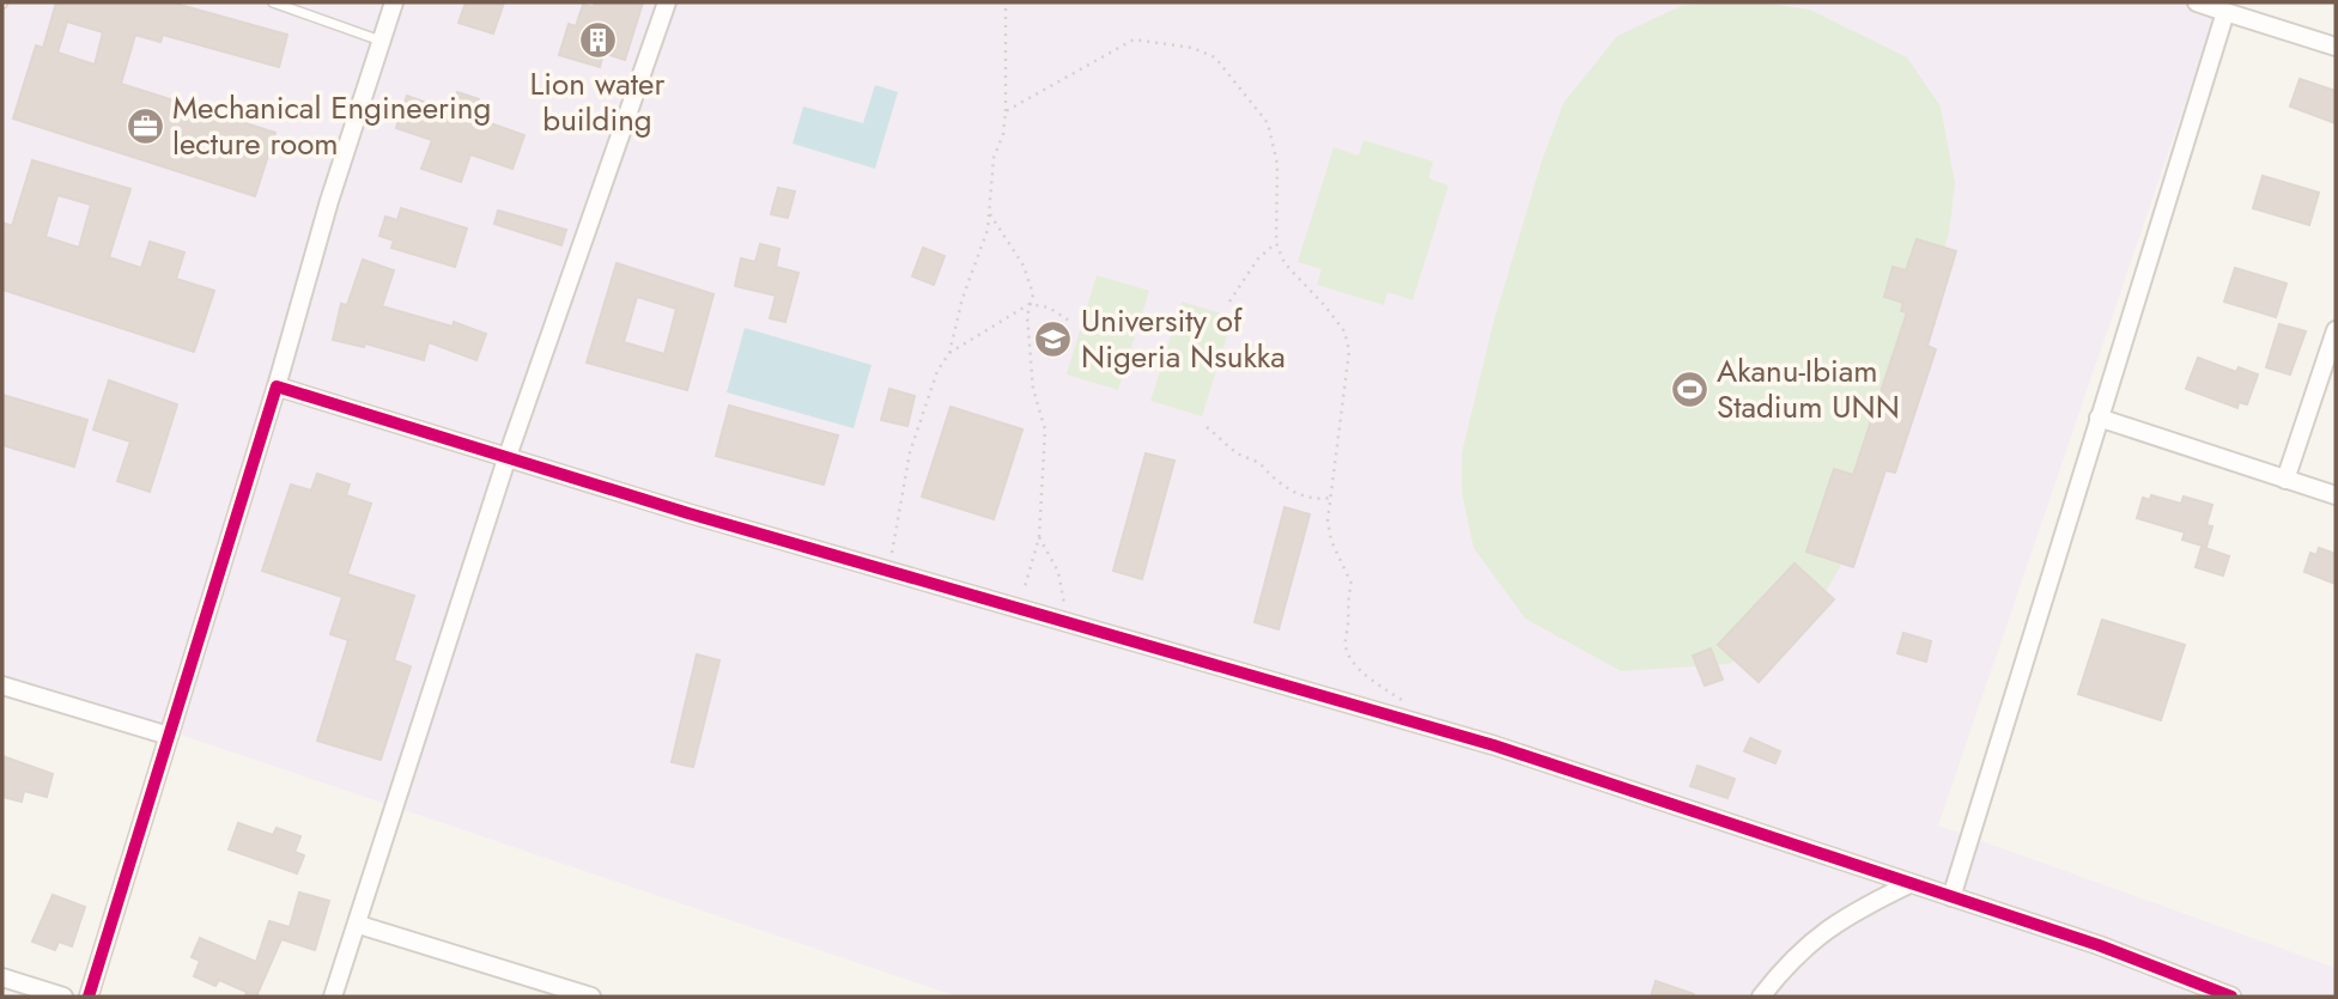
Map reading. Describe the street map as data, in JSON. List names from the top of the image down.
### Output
{
  "places": {
    "building": ["Lion water building"],
    "office": ["Mechanical Engineering lecture room"],
    "school or university": ["University of Nigeria Nsukka"],
    "sports": ["Akanu-Ibiam Stadium UNN"]
  }
}
